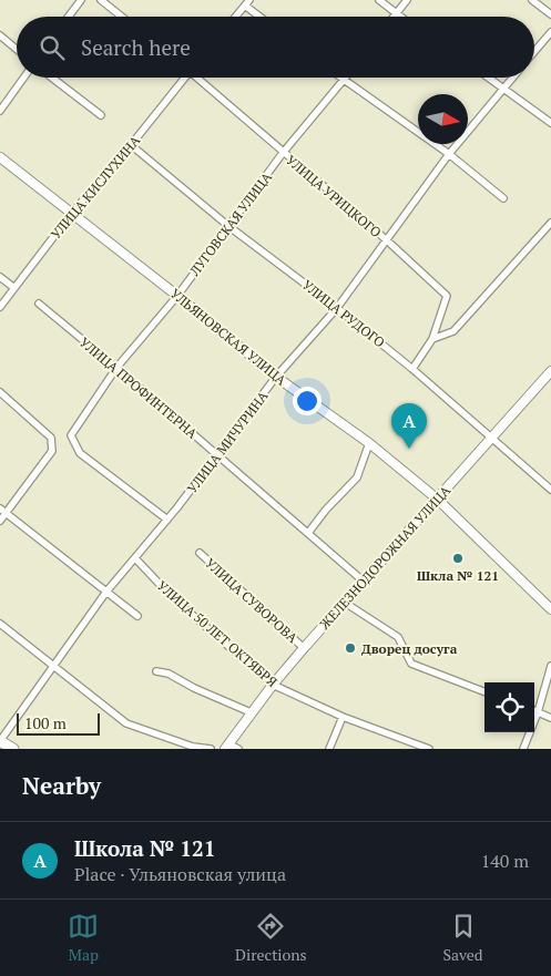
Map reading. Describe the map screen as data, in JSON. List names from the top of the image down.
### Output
{
  "streets": {
    "street": [
      "УЛИЦА КИСЛУХИНА",
      "УЛИЦА УРИЦКОГО",
      "ЛУГОВСКАЯ УЛИЦА",
      "УЛИЦА РУДОГО",
      "УЛЬЯНОВСКАЯ УЛИЦА",
      "УЛИЦА ПРОФИНТЕРНА",
      "УЛИЦА МИЧУРИНА",
      "ЖЕЛЕЗНОДОРОЖНАЯ УЛИЦА",
      "УЛИЦА СУВОРОВА",
      "УЛИЦА 50 ЛЕТ ОКТЯБРЯ"
    ]
  },
  "crossings": [
    ["УЛИЦА КИСЛУХИНА", "УЛИЦА РУДОГО"],
    ["УЛИЦА КИСЛУХИНА", "УЛЬЯНОВСКАЯ УЛИЦА"],
    ["УЛИЦА УРИЦКОГО", "ЛУГОВСКАЯ УЛИЦА"],
    ["УЛИЦА УРИЦКОГО", "УЛИЦА МИЧУРИНА"],
    ["ЛУГОВСКАЯ УЛИЦА", "УЛИЦА РУДОГО"],
    ["ЛУГОВСКАЯ УЛИЦА", "УЛЬЯНОВСКАЯ УЛИЦА"],
    ["ЛУГОВСКАЯ УЛИЦА", "УЛИЦА ПРОФИНТЕРНА"],
    ["ЛУГОВСКАЯ УЛИЦА", "УЛИЦА МИЧУРИНА"],
    ["УЛИЦА РУДОГО", "УЛИЦА МИЧУРИНА"],
    ["УЛИЦА РУДОГО", "ЖЕЛЕЗНОДОРОЖНАЯ УЛИЦА"],
    ["УЛЬЯНОВСКАЯ УЛИЦА", "УЛИЦА МИЧУРИНА"],
    ["УЛЬЯНОВСКАЯ УЛИЦА", "ЖЕЛЕЗНОДОРОЖНАЯ УЛИЦА"],
    ["УЛИЦА ПРОФИНТЕРНА", "УЛИЦА МИЧУРИНА"],
    ["УЛИЦА ПРОФИНТЕРНА", "ЖЕЛЕЗНОДОРОЖНАЯ УЛИЦА"],
    ["УЛИЦА МИЧУРИНА", "УЛИЦА 50 ЛЕТ ОКТЯБРЯ"],
    ["ЖЕЛЕЗНОДОРОЖНАЯ УЛИЦА", "УЛИЦА СУВОРОВА"],
    ["ЖЕЛЕЗНОДОРОЖНАЯ УЛИЦА", "УЛИЦА 50 ЛЕТ ОКТЯБРЯ"]
  ],
  "places": ["Шкла № 121", "Дворец досуга"],
  "scale_bar": "100 m",
  "north": "right",
  "page": {
    "search": "Search here",
    "pins": "A",
    "scale": "100 m",
    "heading": "Nearby",
    "list": [
      {
        "mark": "A",
        "name": "Школа № 121",
        "note": "Place · Ульяновская улица",
        "value": "140 m"
      }
    ],
    "nav": ["Map", "Directions", "Saved"]
  }
}
